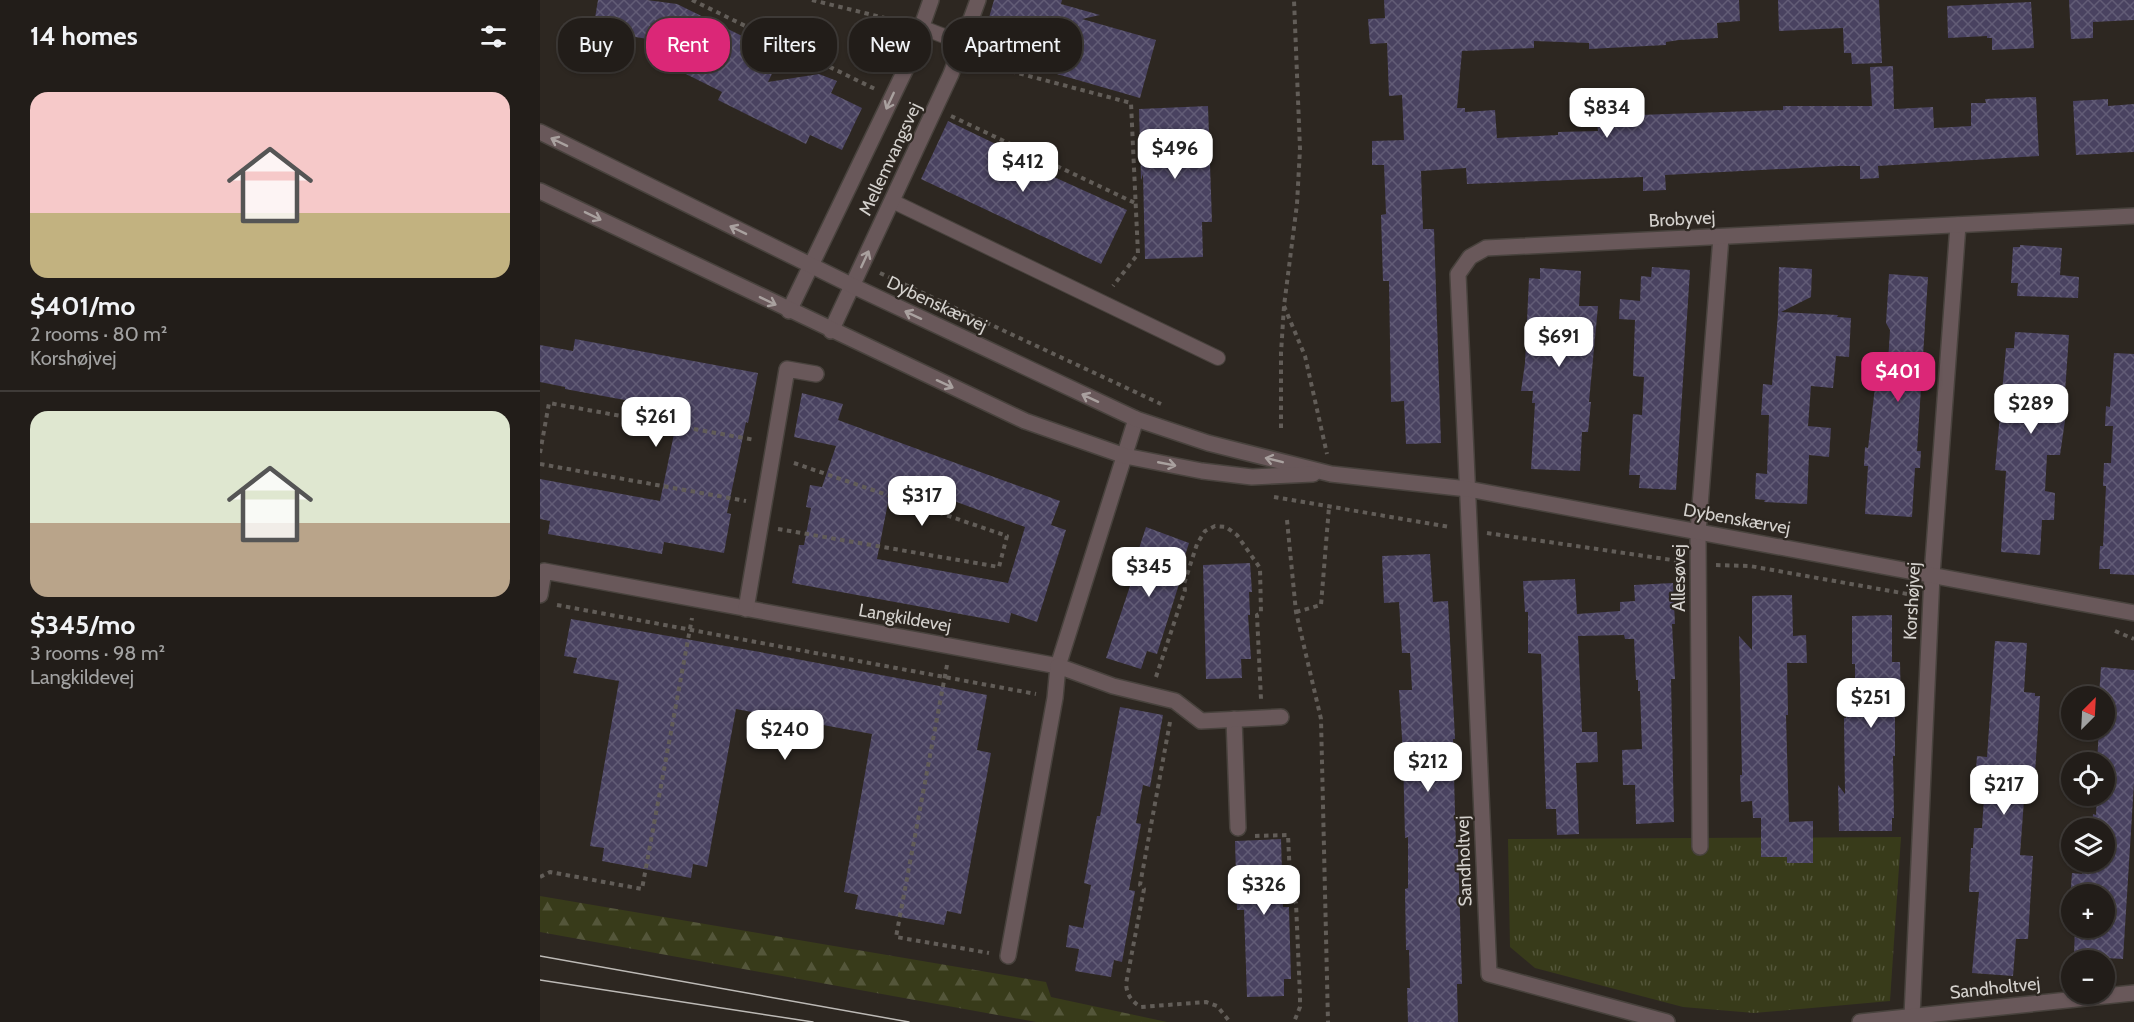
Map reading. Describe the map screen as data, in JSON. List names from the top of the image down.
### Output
{
  "streets": {
    "street": [
      "Mellemvangsvej",
      "Brobyvej",
      "Dybenskærvej",
      "Allesøvej",
      "Korshøjvej",
      "Langkildevej",
      "Sandholtvej"
    ]
  },
  "crossings": [
    ["Mellemvangsvej", "Dybenskærvej"],
    ["Brobyvej", "Dybenskærvej"],
    ["Brobyvej", "Allesøvej"],
    ["Brobyvej", "Korshøjvej"],
    ["Brobyvej", "Sandholtvej"],
    ["Dybenskærvej", "Allesøvej"],
    ["Dybenskærvej", "Korshøjvej"],
    ["Dybenskærvej", "Sandholtvej"],
    ["Korshøjvej", "Sandholtvej"]
  ],
  "north": "top right",
  "page": {
    "heading": "14 homes",
    "chip": [
      "Buy",
      "Rent",
      "Filters",
      "New",
      "Apartment"
    ],
    "list": [
      {
        "name": "$401/mo",
        "note": "2 rooms · 80 m² · Korshøjvej"
      },
      {
        "name": "$345/mo",
        "note": "3 rooms · 98 m² · Langkildevej"
      }
    ],
    "price": [
      "$834",
      "$496",
      "$412",
      "$691",
      "$401",
      "$289",
      "$261",
      "$317",
      "$345",
      "$251",
      "$240",
      "$212",
      "$217",
      "$326"
    ],
    "map_buttons": ["+", "−"]
  }
}
